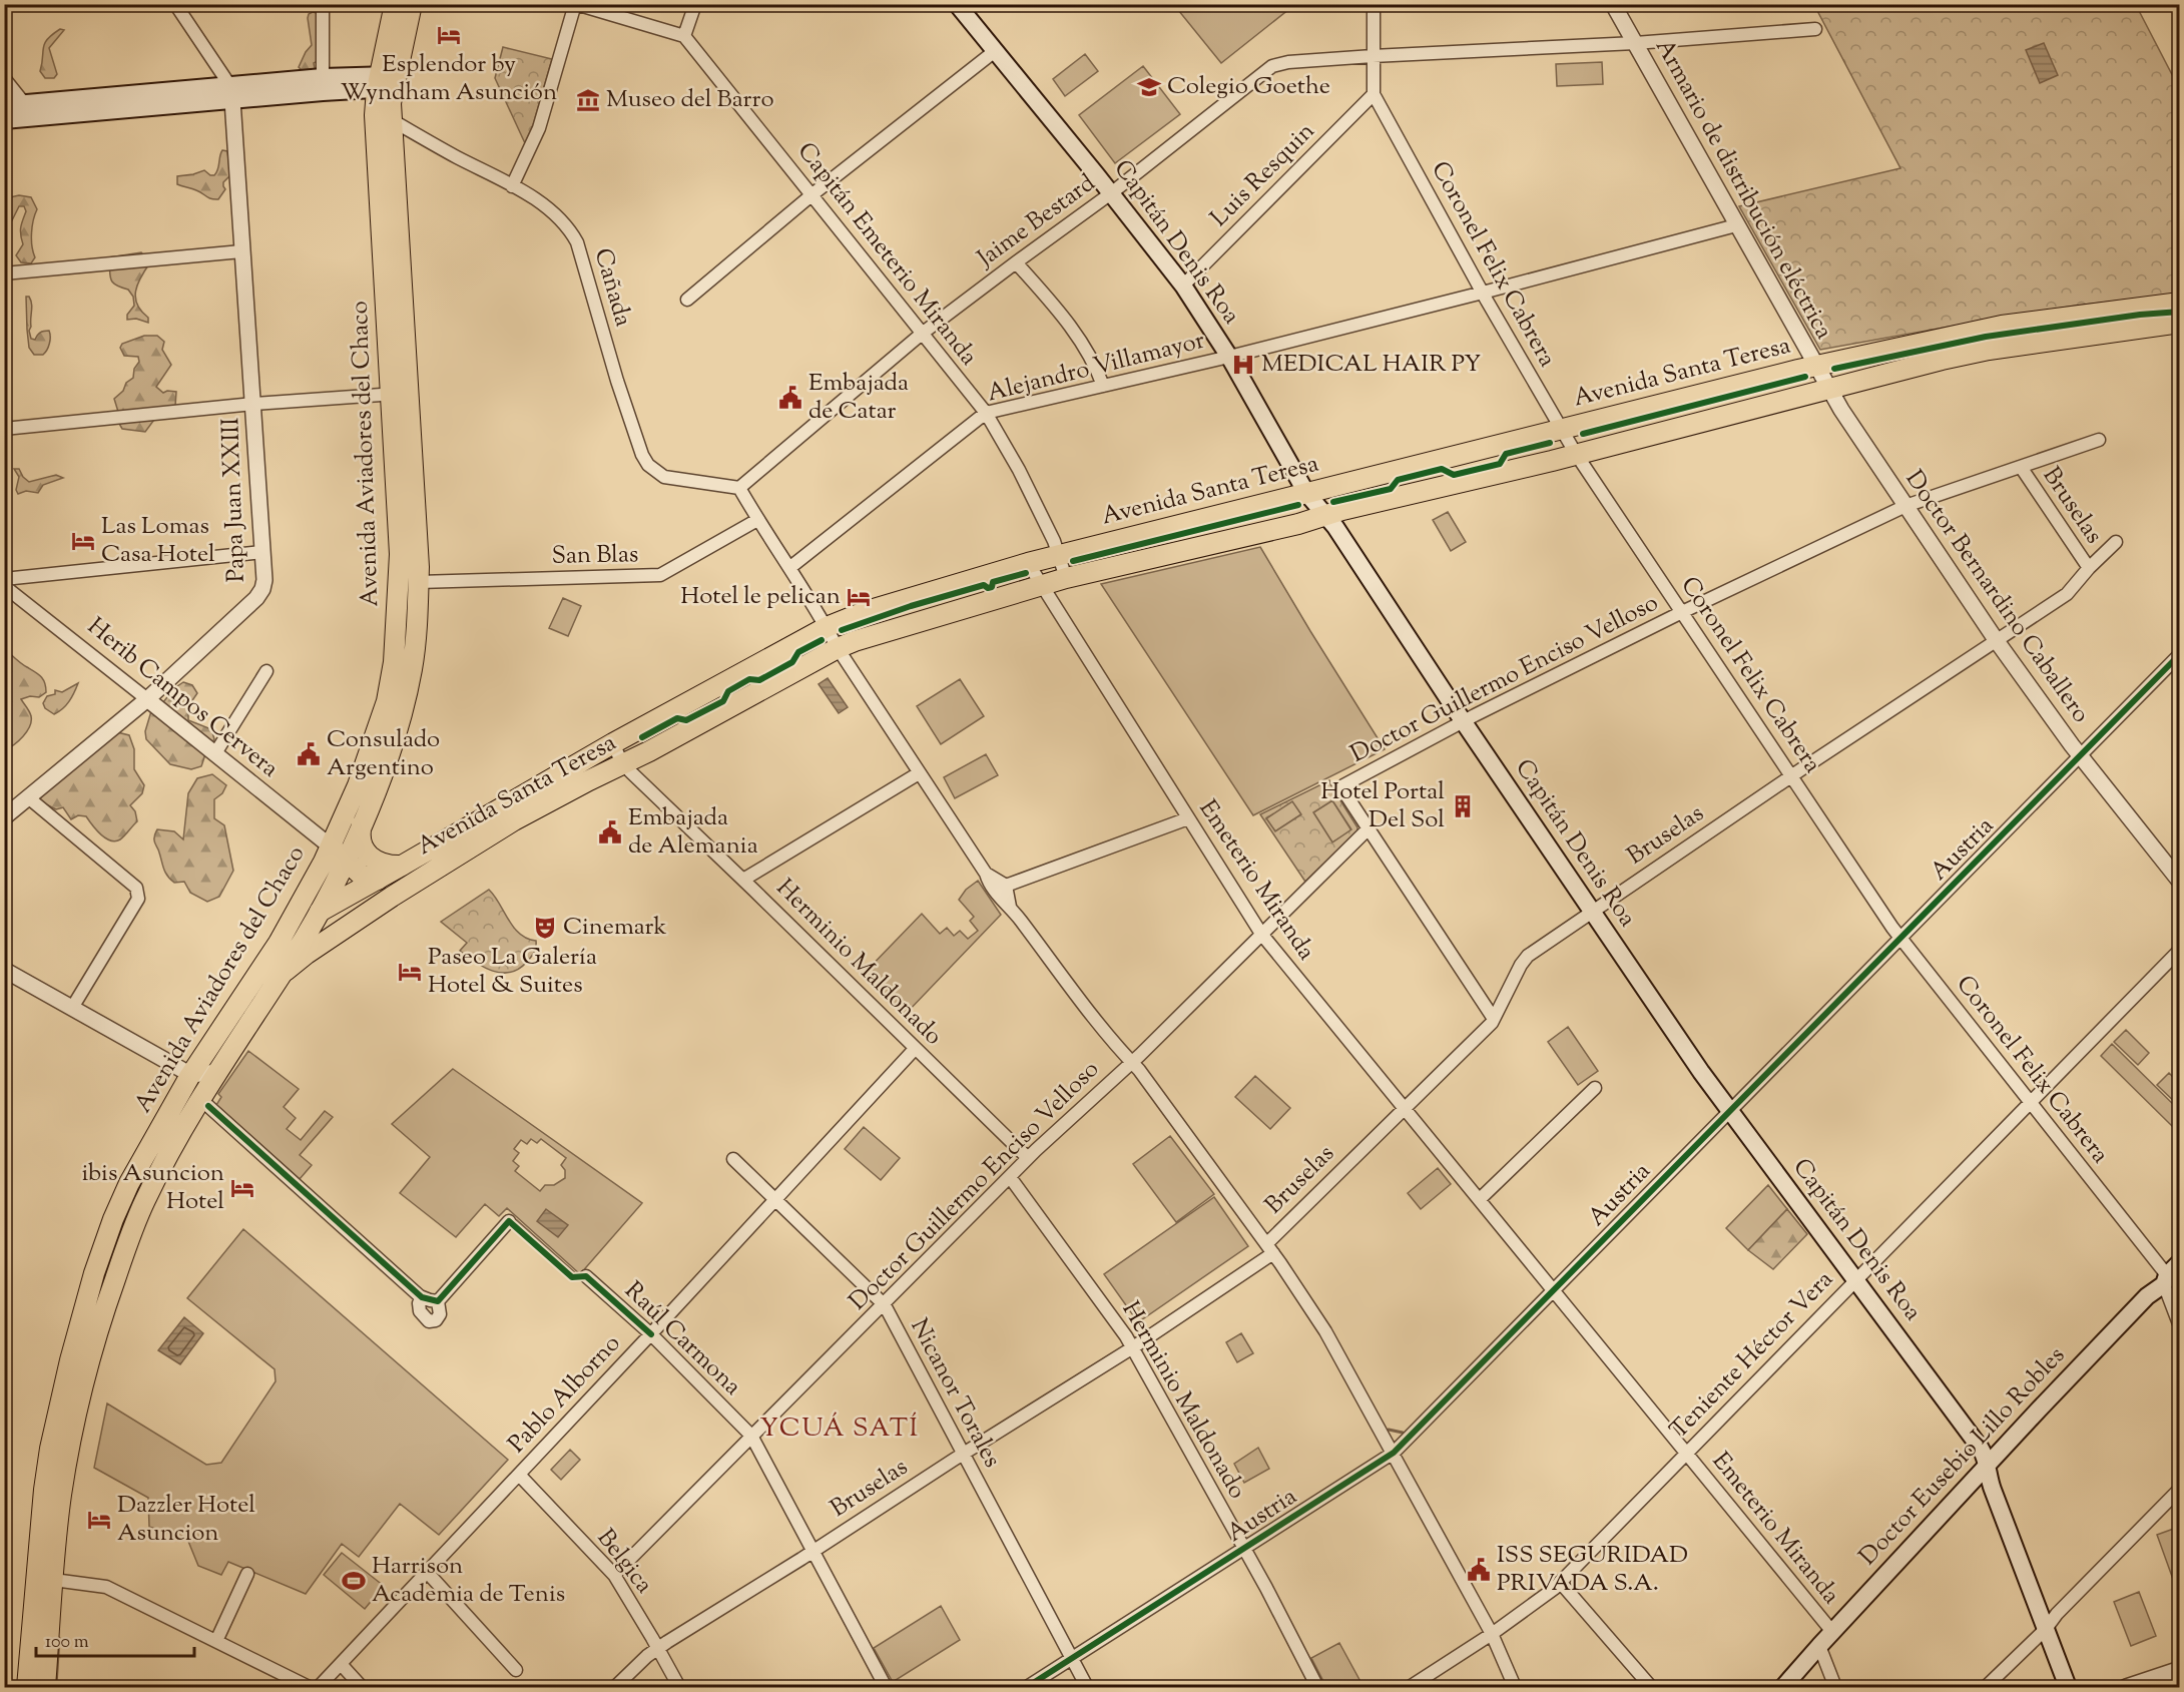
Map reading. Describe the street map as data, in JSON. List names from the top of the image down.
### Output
{
  "streets": {
    "main road": [
      "Capitán Denis Roa",
      "Avenida Santa Teresa",
      "Avenida Aviadores del Chaco",
      "Doctor Eusebio Lillo Robles"
    ],
    "street": [
      "Luis Resquin",
      "Armario de distribución eléctrica",
      "Jaime Bestard",
      "Capitán Emeterio Miranda",
      "Coronel Felix Cabrera",
      "Cañada",
      "Alejandro Villamayor",
      "Papa Juan XXIII",
      "Bruselas",
      "San Blas",
      "Doctor Bernardino Caballero",
      "Doctor Guillermo Enciso Velloso",
      "Herib Campos Cervera",
      "Austria",
      "Emeterio Miranda",
      "Herminio Maldonado",
      "Raúl Carmona",
      "Teniente Héctor Vera",
      "Nicanor Torales",
      "Pablo Alborno",
      "Belgica"
    ]
  },
  "crossings": [
    ["Luis Resquin", "Capitán Denis Roa"],
    ["Luis Resquin", "Coronel Felix Cabrera"],
    ["Armario de distribución eléctrica", "Jaime Bestard"],
    ["Armario de distribución eléctrica", "Alejandro Villamayor"],
    ["Armario de distribución eléctrica", "Avenida Santa Teresa"],
    ["Armario de distribución eléctrica", "Doctor Bernardino Caballero"],
    ["Jaime Bestard", "Capitán Denis Roa"],
    ["Jaime Bestard", "Capitán Emeterio Miranda"],
    ["Jaime Bestard", "Coronel Felix Cabrera"],
    ["Jaime Bestard", "Cañada"],
    ["Capitán Denis Roa", "Alejandro Villamayor"],
    ["Capitán Denis Roa", "Avenida Santa Teresa"],
    ["Capitán Denis Roa", "Bruselas"],
    ["Capitán Denis Roa", "Doctor Guillermo Enciso Velloso"],
    ["Capitán Denis Roa", "Austria"],
    ["Capitán Denis Roa", "Teniente Héctor Vera"],
    ["Capitán Denis Roa", "Doctor Eusebio Lillo Robles"],
    ["Capitán Emeterio Miranda", "Alejandro Villamayor"],
    ["Capitán Emeterio Miranda", "Avenida Santa Teresa"],
    ["Coronel Felix Cabrera", "Alejandro Villamayor"],
    ["Coronel Felix Cabrera", "Avenida Santa Teresa"],
    ["Coronel Felix Cabrera", "Bruselas"],
    ["Coronel Felix Cabrera", "Doctor Guillermo Enciso Velloso"],
    ["Coronel Felix Cabrera", "Austria"],
    ["Coronel Felix Cabrera", "Teniente Héctor Vera"],
    ["Coronel Felix Cabrera", "Doctor Eusebio Lillo Robles"],
    ["Cañada", "Avenida Aviadores del Chaco"],
    ["Avenida Santa Teresa", "Avenida Aviadores del Chaco"],
    ["Avenida Santa Teresa", "Doctor Bernardino Caballero"],
    ["Avenida Santa Teresa", "Emeterio Miranda"],
    ["Avenida Santa Teresa", "Herminio Maldonado"],
    ["Avenida Aviadores del Chaco", "San Blas"],
    ["Avenida Aviadores del Chaco", "Herib Campos Cervera"],
    ["Papa Juan XXIII", "Herib Campos Cervera"],
    ["Bruselas", "Doctor Bernardino Caballero"],
    ["Bruselas", "Doctor Guillermo Enciso Velloso"],
    ["Bruselas", "Emeterio Miranda"],
    ["Bruselas", "Herminio Maldonado"],
    ["Bruselas", "Raúl Carmona"],
    ["Bruselas", "Nicanor Torales"],
    ["Bruselas", "Belgica"],
    ["Doctor Bernardino Caballero", "Doctor Guillermo Enciso Velloso"],
    ["Doctor Bernardino Caballero", "Austria"],
    ["Doctor Guillermo Enciso Velloso", "Emeterio Miranda"],
    ["Doctor Guillermo Enciso Velloso", "Herminio Maldonado"],
    ["Doctor Guillermo Enciso Velloso", "Raúl Carmona"],
    ["Doctor Guillermo Enciso Velloso", "Nicanor Torales"],
    ["Doctor Guillermo Enciso Velloso", "Belgica"],
    ["Austria", "Emeterio Miranda"],
    ["Austria", "Herminio Maldonado"],
    ["Austria", "Nicanor Torales"],
    ["Emeterio Miranda", "Teniente Héctor Vera"],
    ["Emeterio Miranda", "Doctor Eusebio Lillo Robles"],
    ["Herminio Maldonado", "Pablo Alborno"],
    ["Raúl Carmona", "Pablo Alborno"],
    ["Nicanor Torales", "Pablo Alborno"],
    ["Pablo Alborno", "Belgica"]
  ],
  "districts": ["YCUÁ SATÍ"],
  "places": {
    "hotel": [
      "Esplendor by Wyndham Asunción",
      "Las Lomas Casa Hotel",
      "Hotel le pelican",
      "Paseo La Galería Hotel & Suites",
      "ibis Asuncion Hotel",
      "Dazzler Hotel Asuncion"
    ],
    "school or university": ["Colegio Goethe"],
    "museum": ["Museo del Barro"],
    "hospital": ["MEDICAL HAIR PY"],
    "public building": [
      "Embajada de Catar",
      "Consulado Argentino",
      "Embajada de Alemania",
      "ISS SEGURIDAD PRIVADA S.A."
    ],
    "building": ["Hotel Portal Del Sol"],
    "theatre": ["Cinemark"],
    "sports": ["Harrison Academia de Tenis"]
  },
  "scale_bar": "100 m"
}
